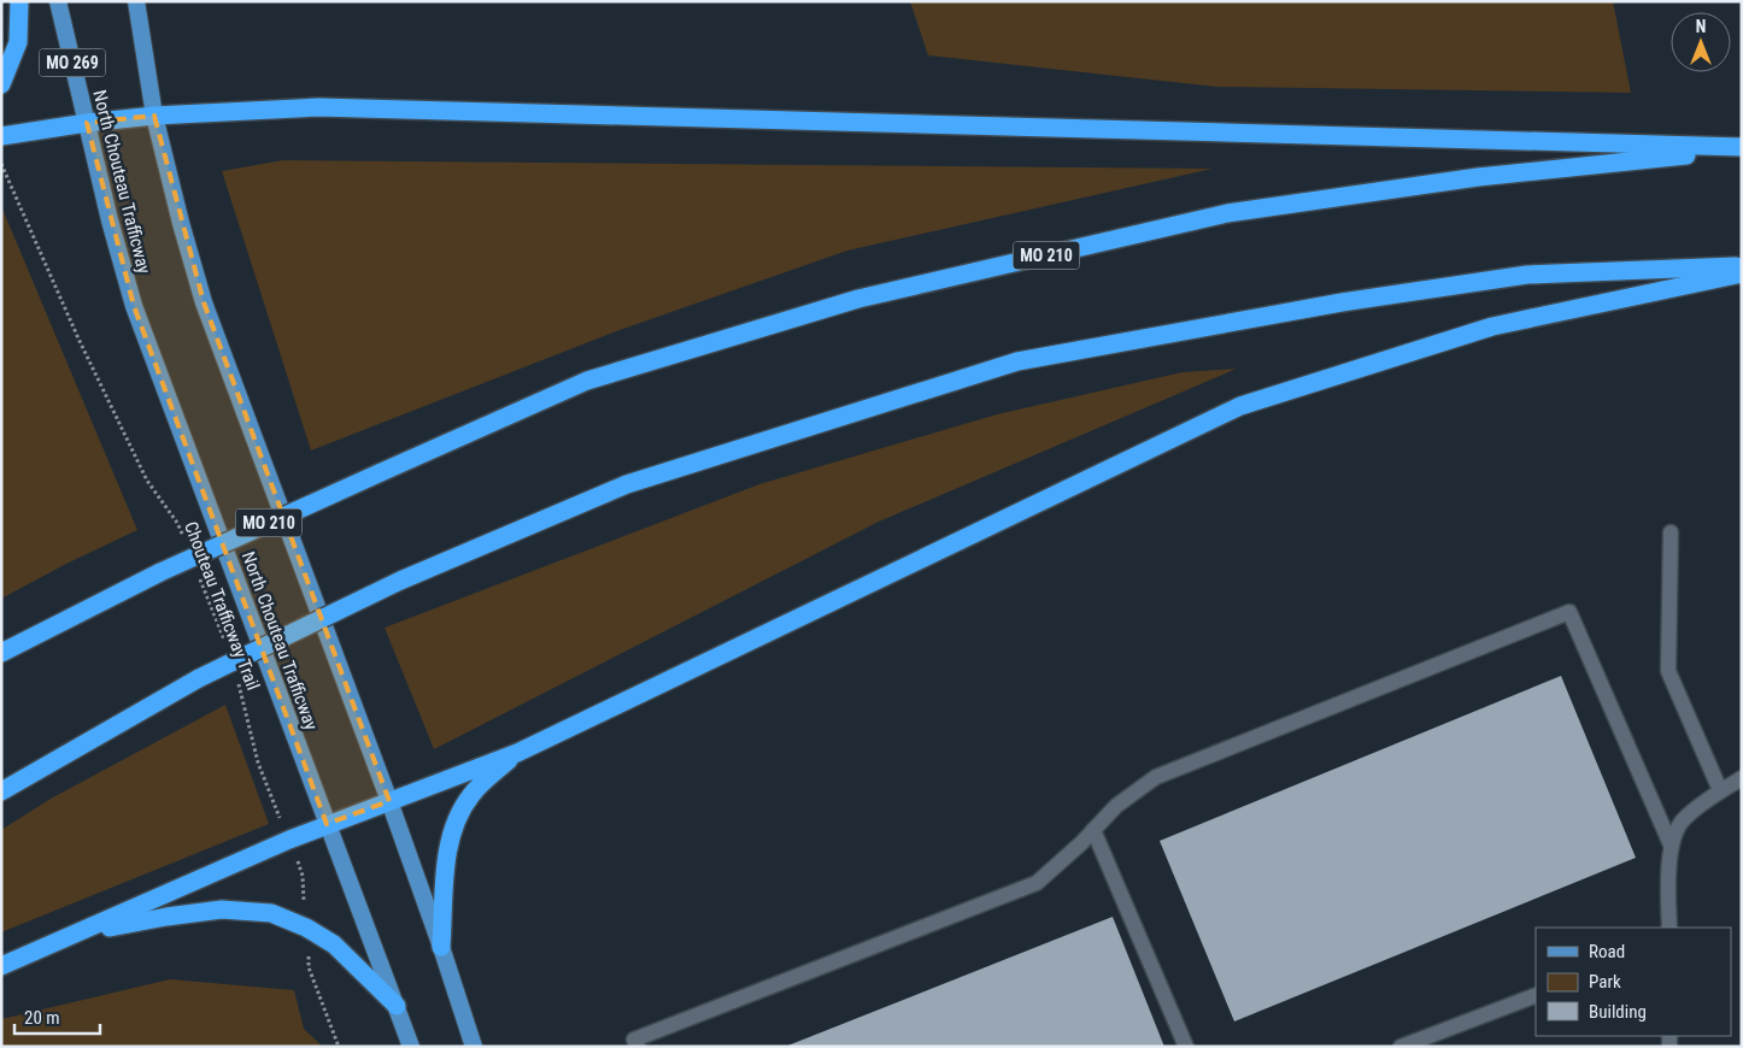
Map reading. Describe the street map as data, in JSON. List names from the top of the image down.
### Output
{
  "streets": {
    "highway": ["MO 210"],
    "main road": ["MO 269", "North Chouteau Trafficway"],
    "path": ["Chouteau Trafficway Trail"]
  },
  "legend": ["Road", "Park", "Building"],
  "scale_bar": "20 m",
  "north": "top"
}
